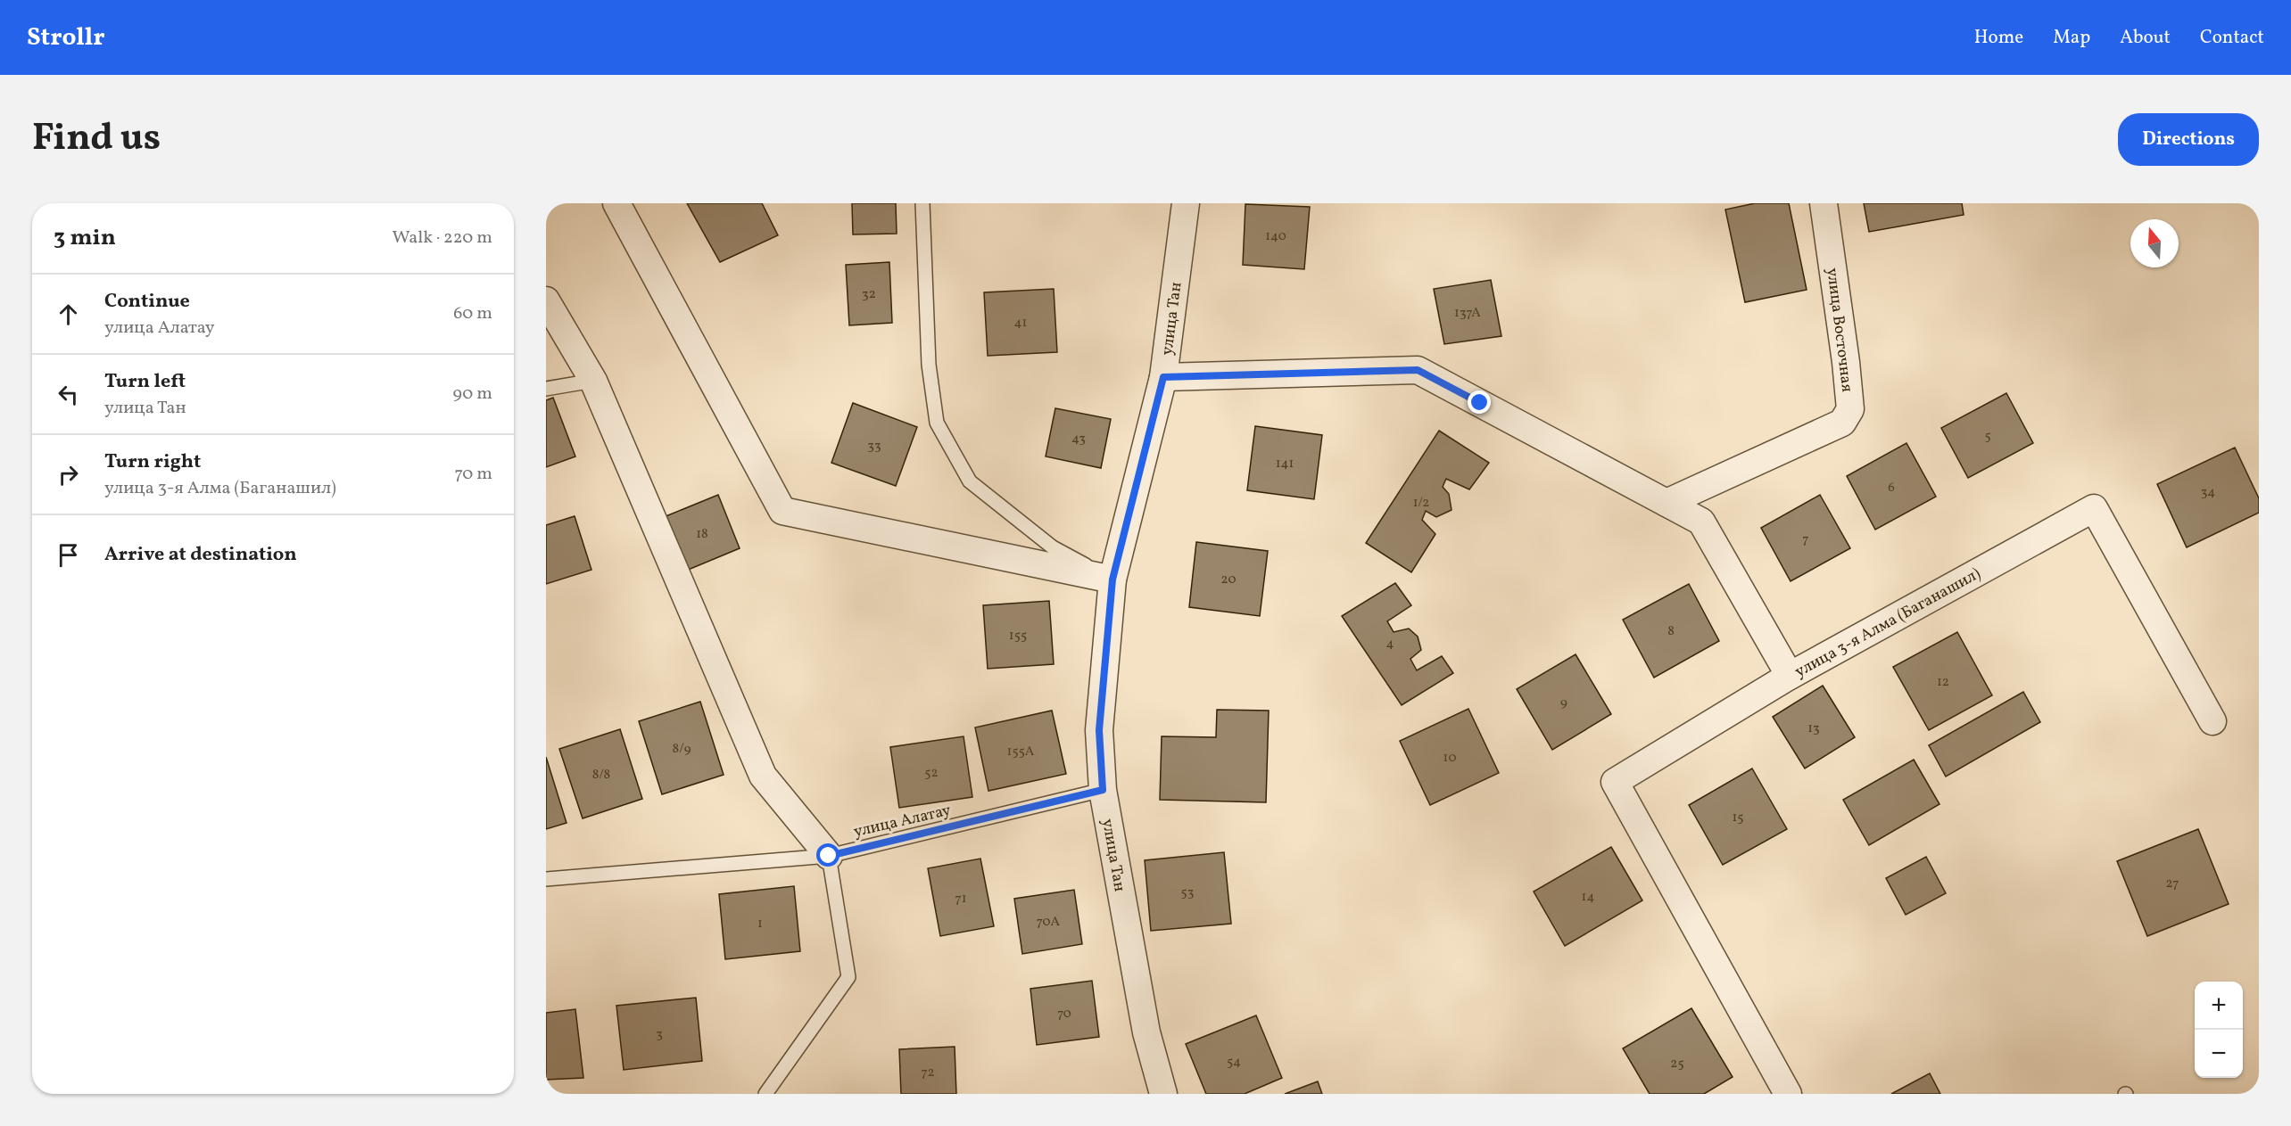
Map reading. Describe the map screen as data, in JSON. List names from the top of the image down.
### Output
{
  "streets": {
    "street": ["улица Тан", "улица Восточная", "улица 3-я Алма (Баганашил)"],
    "lane": ["улица Алатау"]
  },
  "crossings": [
    ["улица Тан", "улица 3-я Алма (Баганашил)"],
    ["улица Тан", "улица Алатау"],
    ["улица Восточная", "улица 3-я Алма (Баганашил)"]
  ],
  "house_numbers": [
    "140",
    "32",
    "137А",
    "41",
    "5",
    "43",
    "33",
    "141",
    "6",
    "34",
    "1/2",
    "18",
    "7",
    "20",
    "8",
    "155",
    "4",
    "12",
    "9",
    "13",
    "8/9",
    "155А",
    "10",
    "52",
    "8/8",
    "15",
    "27",
    "53",
    "14",
    "71",
    "70А",
    "1",
    "70",
    "3",
    "54",
    "25",
    "72"
  ],
  "north": "top",
  "page": {
    "header": "Strollr",
    "nav": [
      "Home",
      "Map",
      "About",
      "Contact"
    ],
    "title": "Find us",
    "buttons": "Directions",
    "heading": ["3 min", "Walk · 220 m"],
    "list": [
      ["Continue", "улица Алатау", "60 m"],
      ["Turn left", "улица Тан", "90 m"],
      ["Turn right", "улица 3-я Алма (Баганашил)", "70 m"],
      "Arrive at destination"
    ],
    "map_buttons": ["+", "−"]
  }
}
